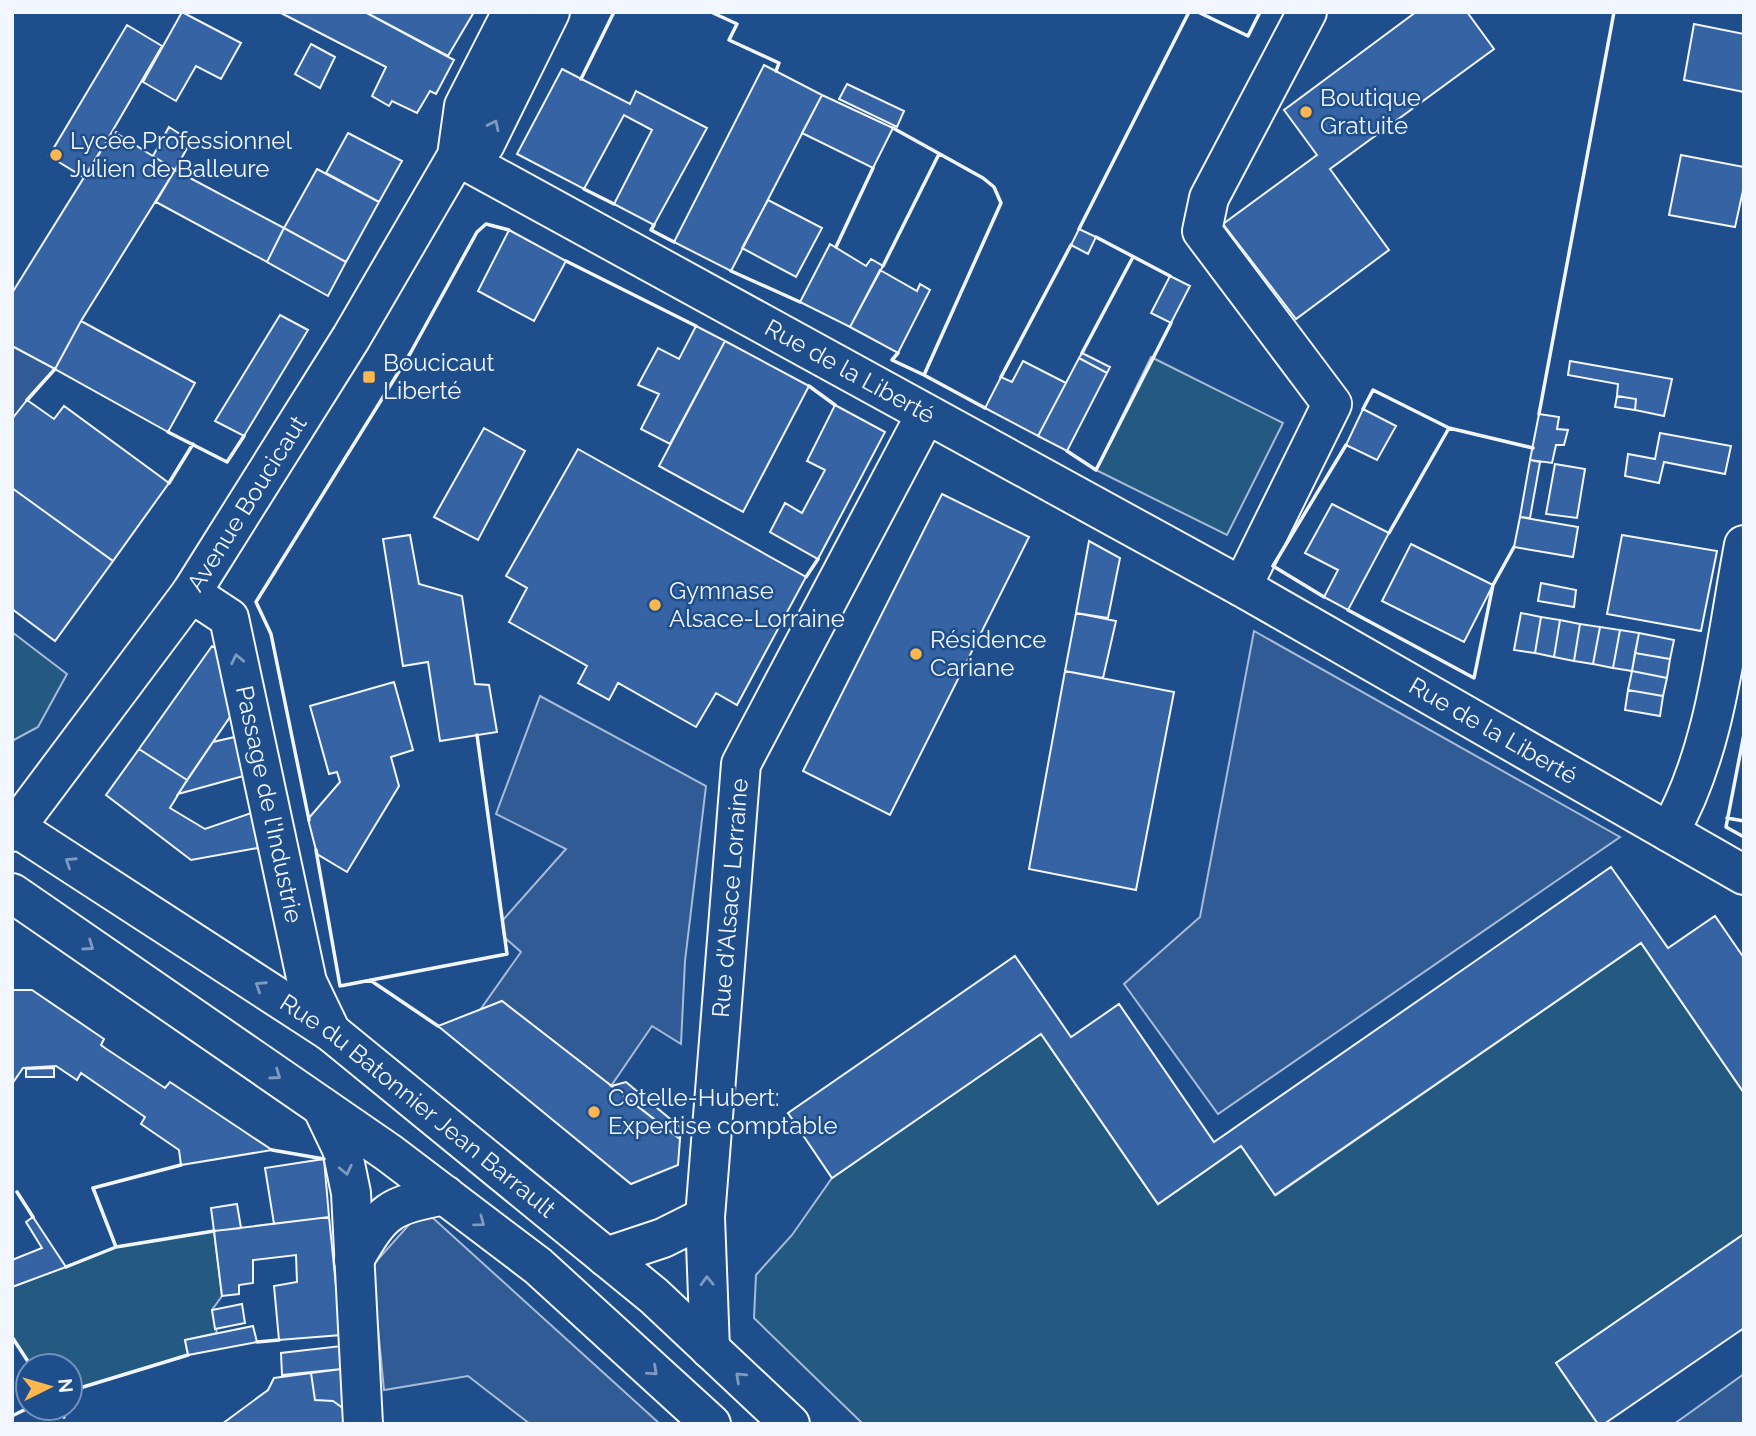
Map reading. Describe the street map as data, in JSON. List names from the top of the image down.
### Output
{
  "streets": {
    "street": [
      "Rue de la Liberté",
      "Avenue Boucicaut",
      "Passage de l'Industrie",
      "Rue d'Alsace Lorraine",
      "Rue du Batonnier Jean Barrault"
    ]
  },
  "crossings": [
    ["Rue de la Liberté", "Avenue Boucicaut"],
    ["Rue de la Liberté", "Rue d'Alsace Lorraine"],
    ["Avenue Boucicaut", "Passage de l'Industrie"],
    ["Avenue Boucicaut", "Rue du Batonnier Jean Barrault"],
    ["Passage de l'Industrie", "Rue du Batonnier Jean Barrault"],
    ["Rue d'Alsace Lorraine", "Rue du Batonnier Jean Barrault"]
  ],
  "one_way": ["Passage de l'Industrie"],
  "places": {
    "other": [
      "Boutique Gratuite",
      "Lycée Professionnel Julien de Balleure",
      "Gymnase Alsace-Lorraine",
      "Résidence Cariane",
      "Cotelle-Hubert: Expertise comptable"
    ],
    "transit": ["Boucicaut Liberté"]
  },
  "north": "right"
}
